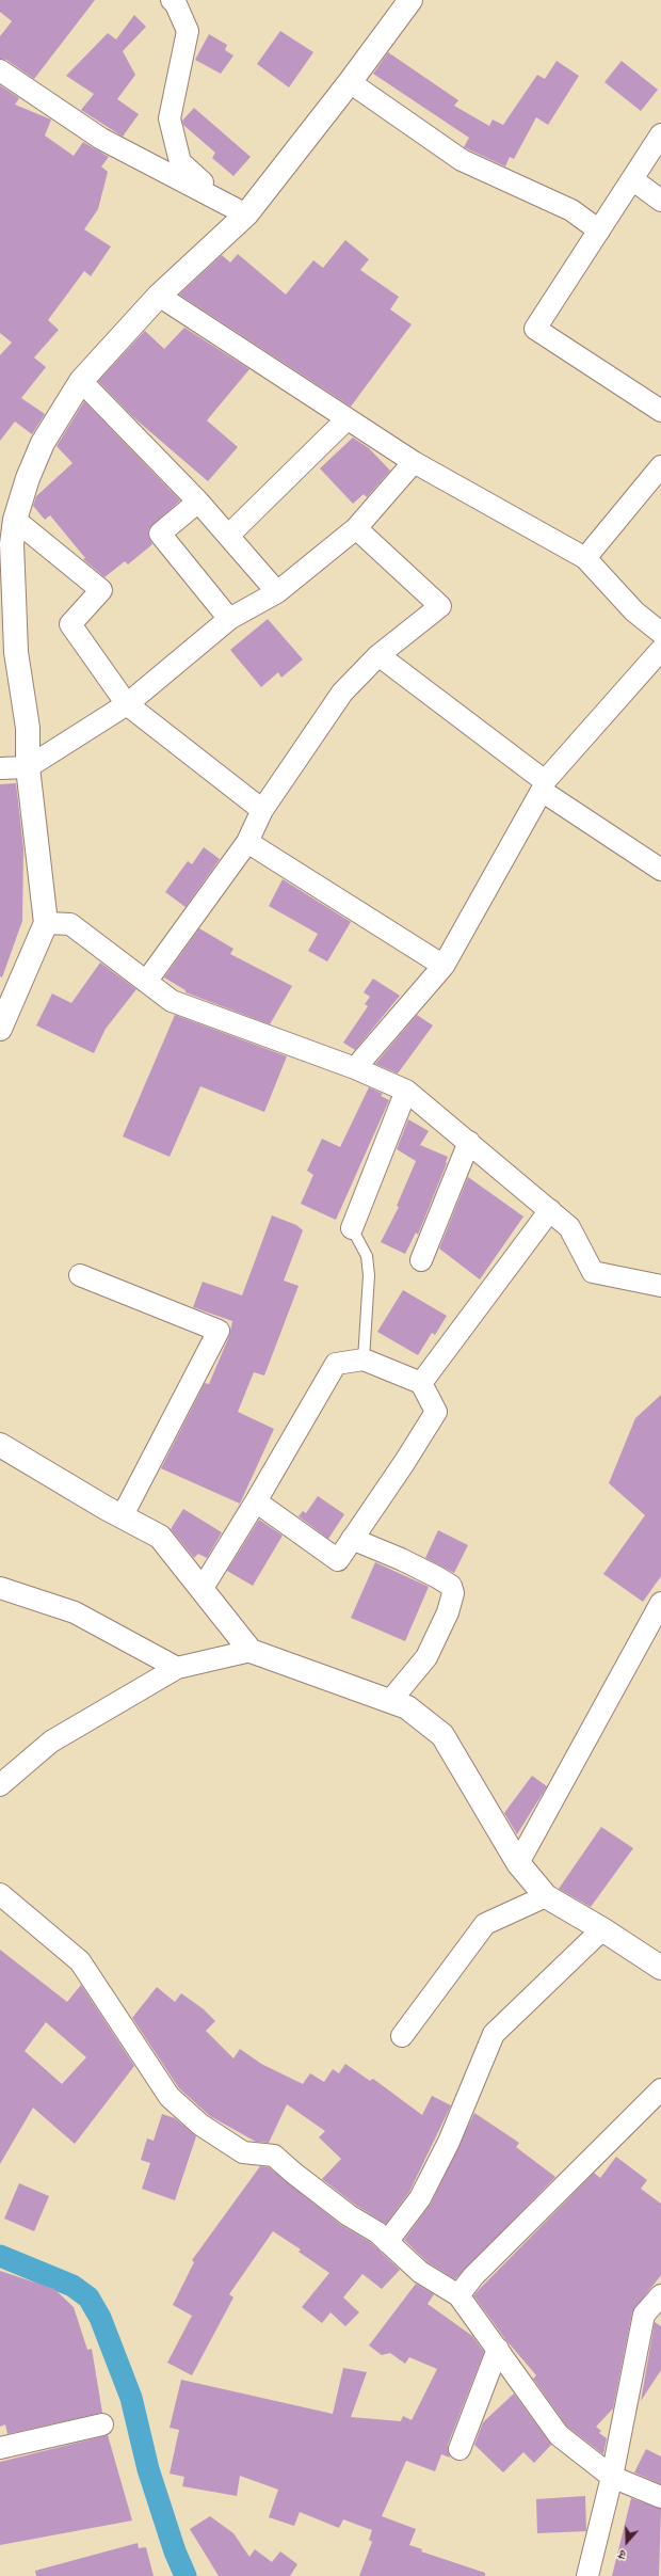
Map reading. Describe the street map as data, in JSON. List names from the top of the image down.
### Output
{
  "north": "bottom"
}
